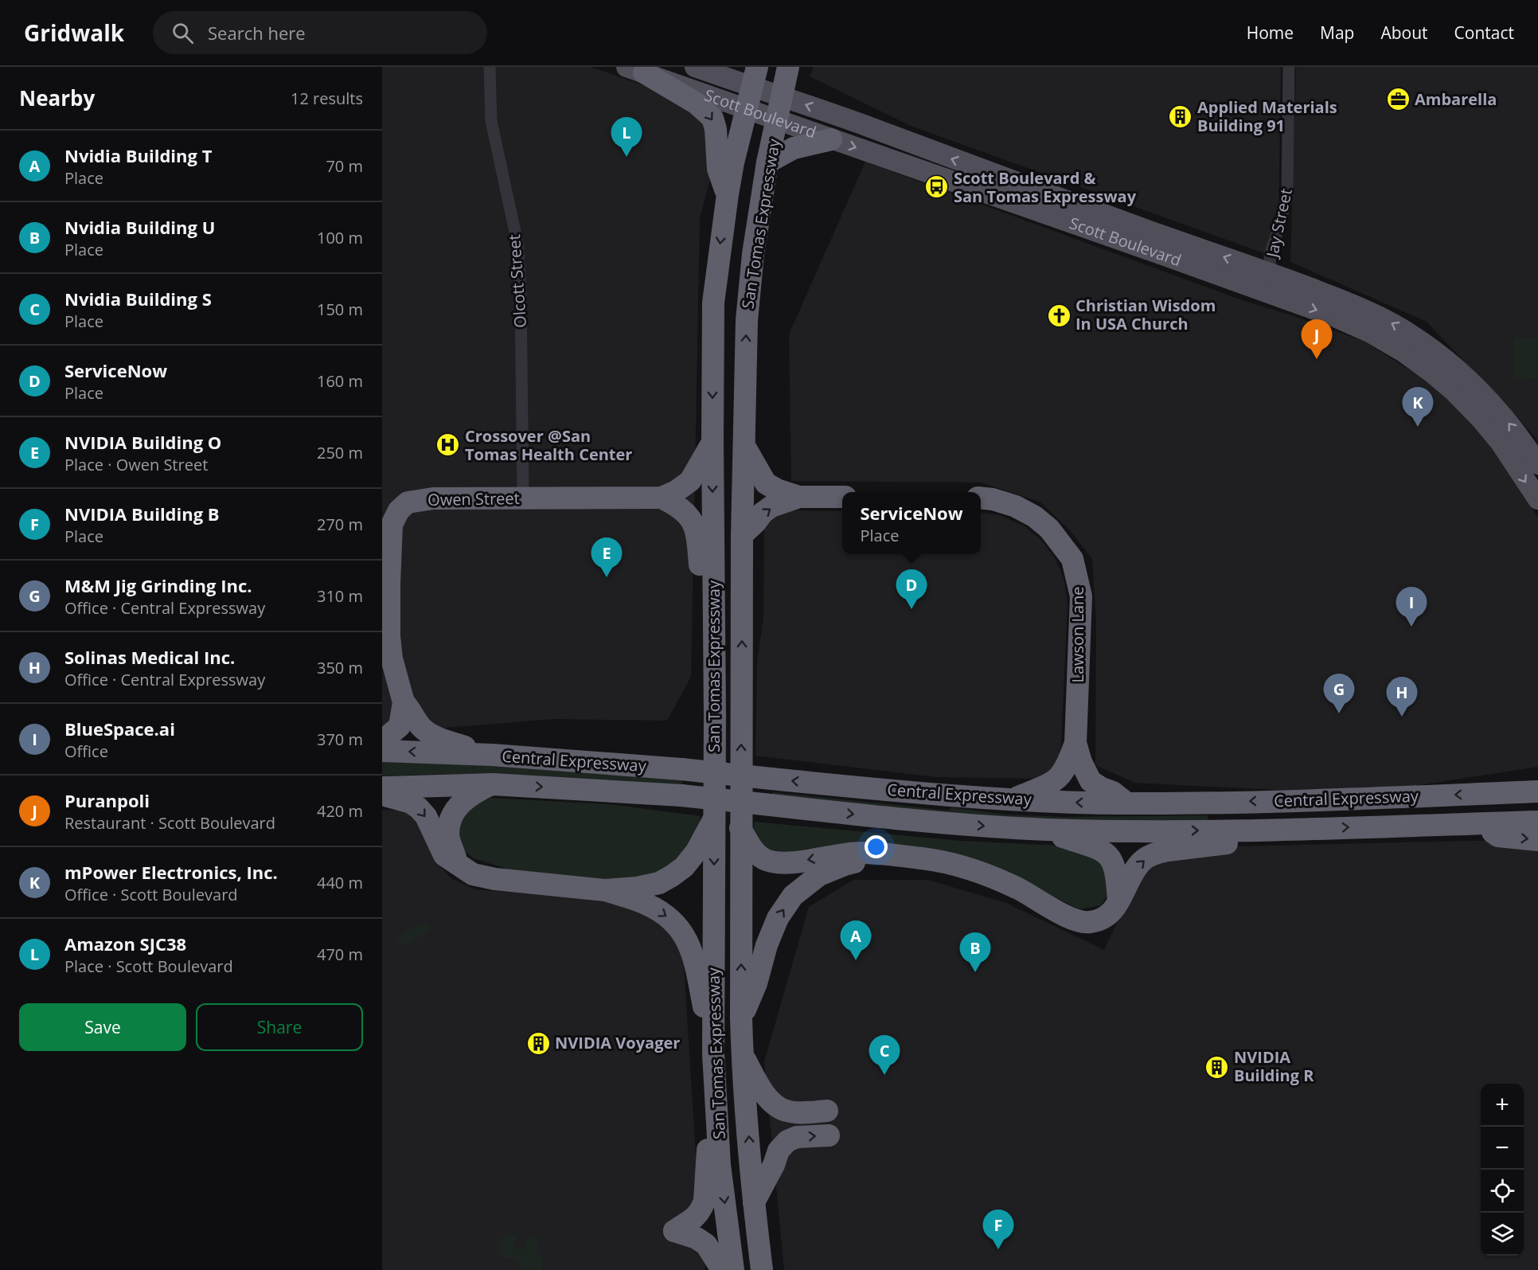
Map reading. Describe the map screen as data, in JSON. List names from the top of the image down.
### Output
{
  "streets": {
    "highway": [
      "San Tomas Expressway",
      "Owen Street",
      "Lawson Lane",
      "Central Expressway"
    ],
    "main road": ["Scott Boulevard"],
    "street": ["Jay Street", "Olcott Street"]
  },
  "crossings": [
    ["Scott Boulevard", "Jay Street"],
    ["Scott Boulevard", "San Tomas Expressway"],
    ["Olcott Street", "Owen Street"]
  ],
  "places": {
    "office": ["Ambarella"],
    "building": ["Applied Materials Building 91", "NVIDIA Voyager", "NVIDIA Building R"],
    "bus stop": ["Scott Boulevard & San Tomas Expressway"],
    "church": ["Christian Wisdom In USA Church"],
    "hospital": ["Crossover @San Tomas Health Center"]
  },
  "page": {
    "header": "Gridwalk",
    "search": "Search here",
    "nav": [
      "Home",
      "Map",
      "About",
      "Contact"
    ],
    "heading": ["Nearby", "12 results"],
    "pins": [
      "L",
      "J",
      "K",
      "E",
      "D",
      "I",
      "G",
      "H",
      "A",
      "B",
      "C",
      "F"
    ],
    "list": [
      {
        "mark": "A",
        "name": "Nvidia Building T",
        "note": "Place",
        "value": "70 m"
      },
      {
        "mark": "B",
        "name": "Nvidia Building U",
        "note": "Place",
        "value": "100 m"
      },
      {
        "mark": "C",
        "name": "Nvidia Building S",
        "note": "Place",
        "value": "150 m"
      },
      {
        "mark": "D",
        "name": "ServiceNow",
        "note": "Place",
        "value": "160 m"
      },
      {
        "mark": "E",
        "name": "NVIDIA Building O",
        "note": "Place · Owen Street",
        "value": "250 m"
      },
      {
        "mark": "F",
        "name": "NVIDIA Building B",
        "note": "Place",
        "value": "270 m"
      },
      {
        "mark": "G",
        "name": "M&M Jig Grinding Inc.",
        "note": "Office · Central Expressway",
        "value": "310 m"
      },
      {
        "mark": "H",
        "name": "Solinas Medical Inc.",
        "note": "Office · Central Expressway",
        "value": "350 m"
      },
      {
        "mark": "I",
        "name": "BlueSpace.ai",
        "note": "Office",
        "value": "370 m"
      },
      {
        "mark": "J",
        "name": "Puranpoli",
        "note": "Restaurant · Scott Boulevard",
        "value": "420 m"
      },
      {
        "mark": "K",
        "name": "mPower Electronics, Inc.",
        "note": "Office · Scott Boulevard",
        "value": "440 m"
      },
      {
        "mark": "L",
        "name": "Amazon SJC38",
        "note": "Place · Scott Boulevard",
        "value": "470 m"
      }
    ],
    "popup": ["ServiceNow", "Place"],
    "buttons": ["Save", "Share"],
    "map_buttons": ["+", "−"]
  }
}
